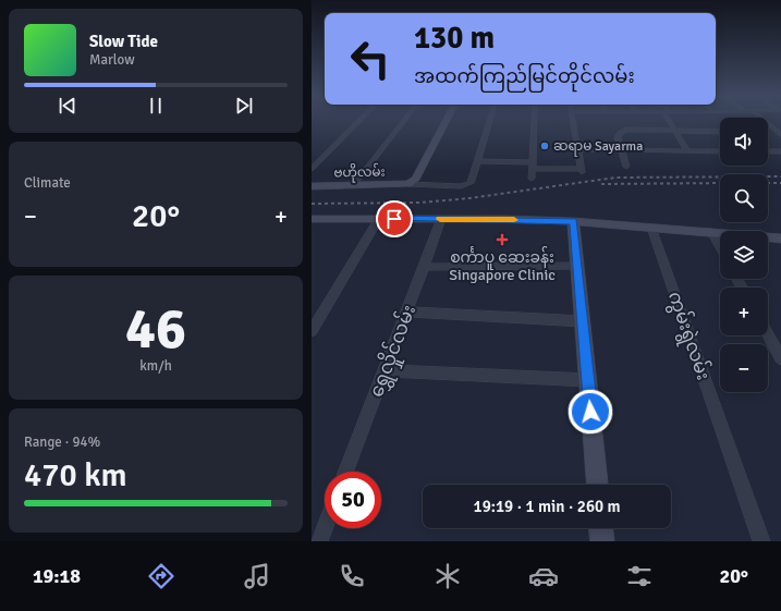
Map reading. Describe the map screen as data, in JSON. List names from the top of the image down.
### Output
{
  "streets": {
    "main road": ["ဗဟိုလမ်း"],
    "street": ["ကွမ်းရွဲလမ်း", "ရွှေလှိုင်လမ်း"]
  },
  "places": {
    "other": ["ဆရာမ Sayarma"],
    "health": ["စင်္ကာပူ ဆေးခန်း Singapore Clinic"]
  },
  "page": {
    "turn": ["130 m", "အထက်ကြည်မြင်တိုင်လမ်း"],
    "song": ["Slow Tide", "Marlow"],
    "map_buttons": ["+", "−"],
    "tile": [
      "Climate",
      ["46", "km/h"],
      ["Range · 94%", "470 km"]
    ],
    "heat": ["−", "20°", "+"],
    "limit": "50",
    "trip": "19:19 · 1 min · 260 m",
    "tabs": ["19:18", "20°"]
  }
}
